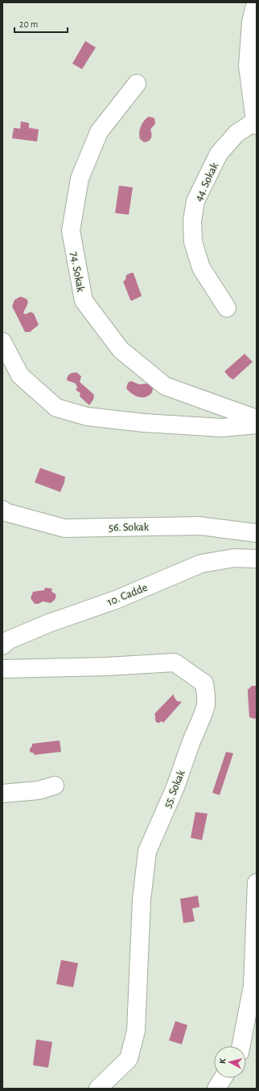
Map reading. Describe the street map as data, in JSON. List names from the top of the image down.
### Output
{
  "streets": {
    "street": [
      "44. Sokak",
      "74. Sokak",
      "56. Sokak",
      "10. Cadde",
      "55. Sokak"
    ]
  },
  "scale_bar": "20 m",
  "north": "left"
}
